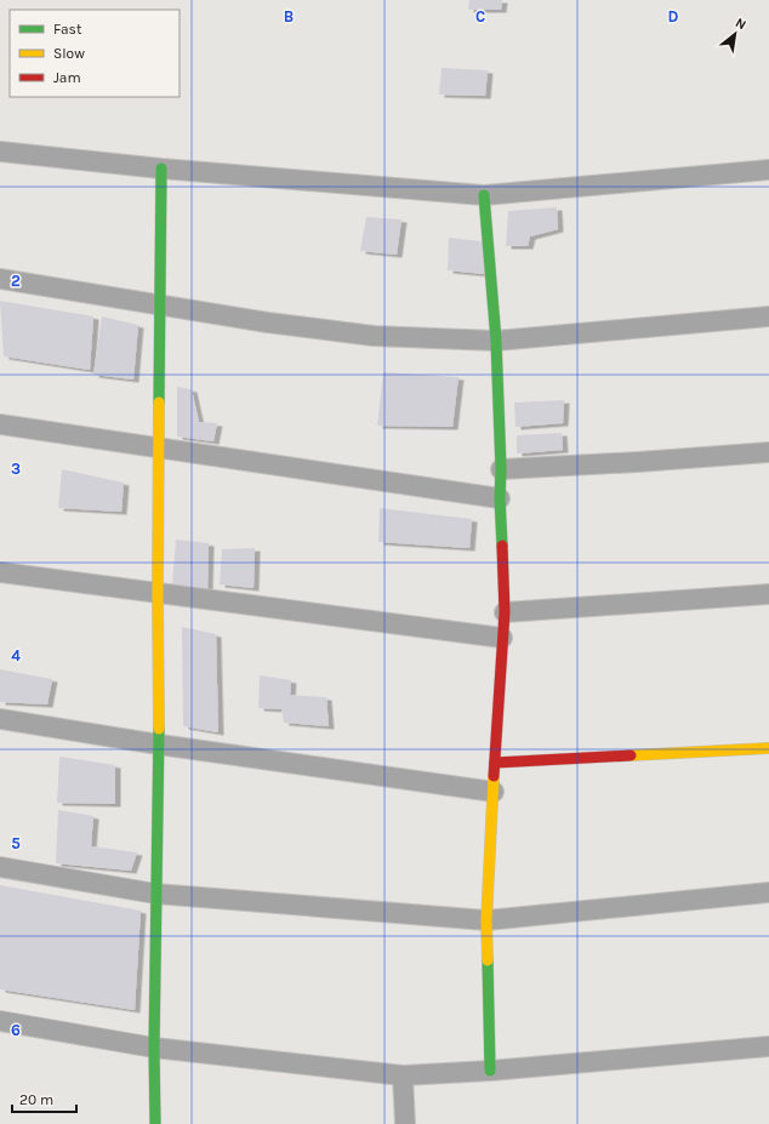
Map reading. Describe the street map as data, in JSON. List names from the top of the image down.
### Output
{
  "legend": ["Fast", "Slow", "Jam"],
  "scale_bar": "20 m",
  "north": "top right",
  "grid": {
    "columns": ["B", "C", "D"],
    "rows": [
      "2",
      "3",
      "4",
      "5",
      "6"
    ]
  }
}
